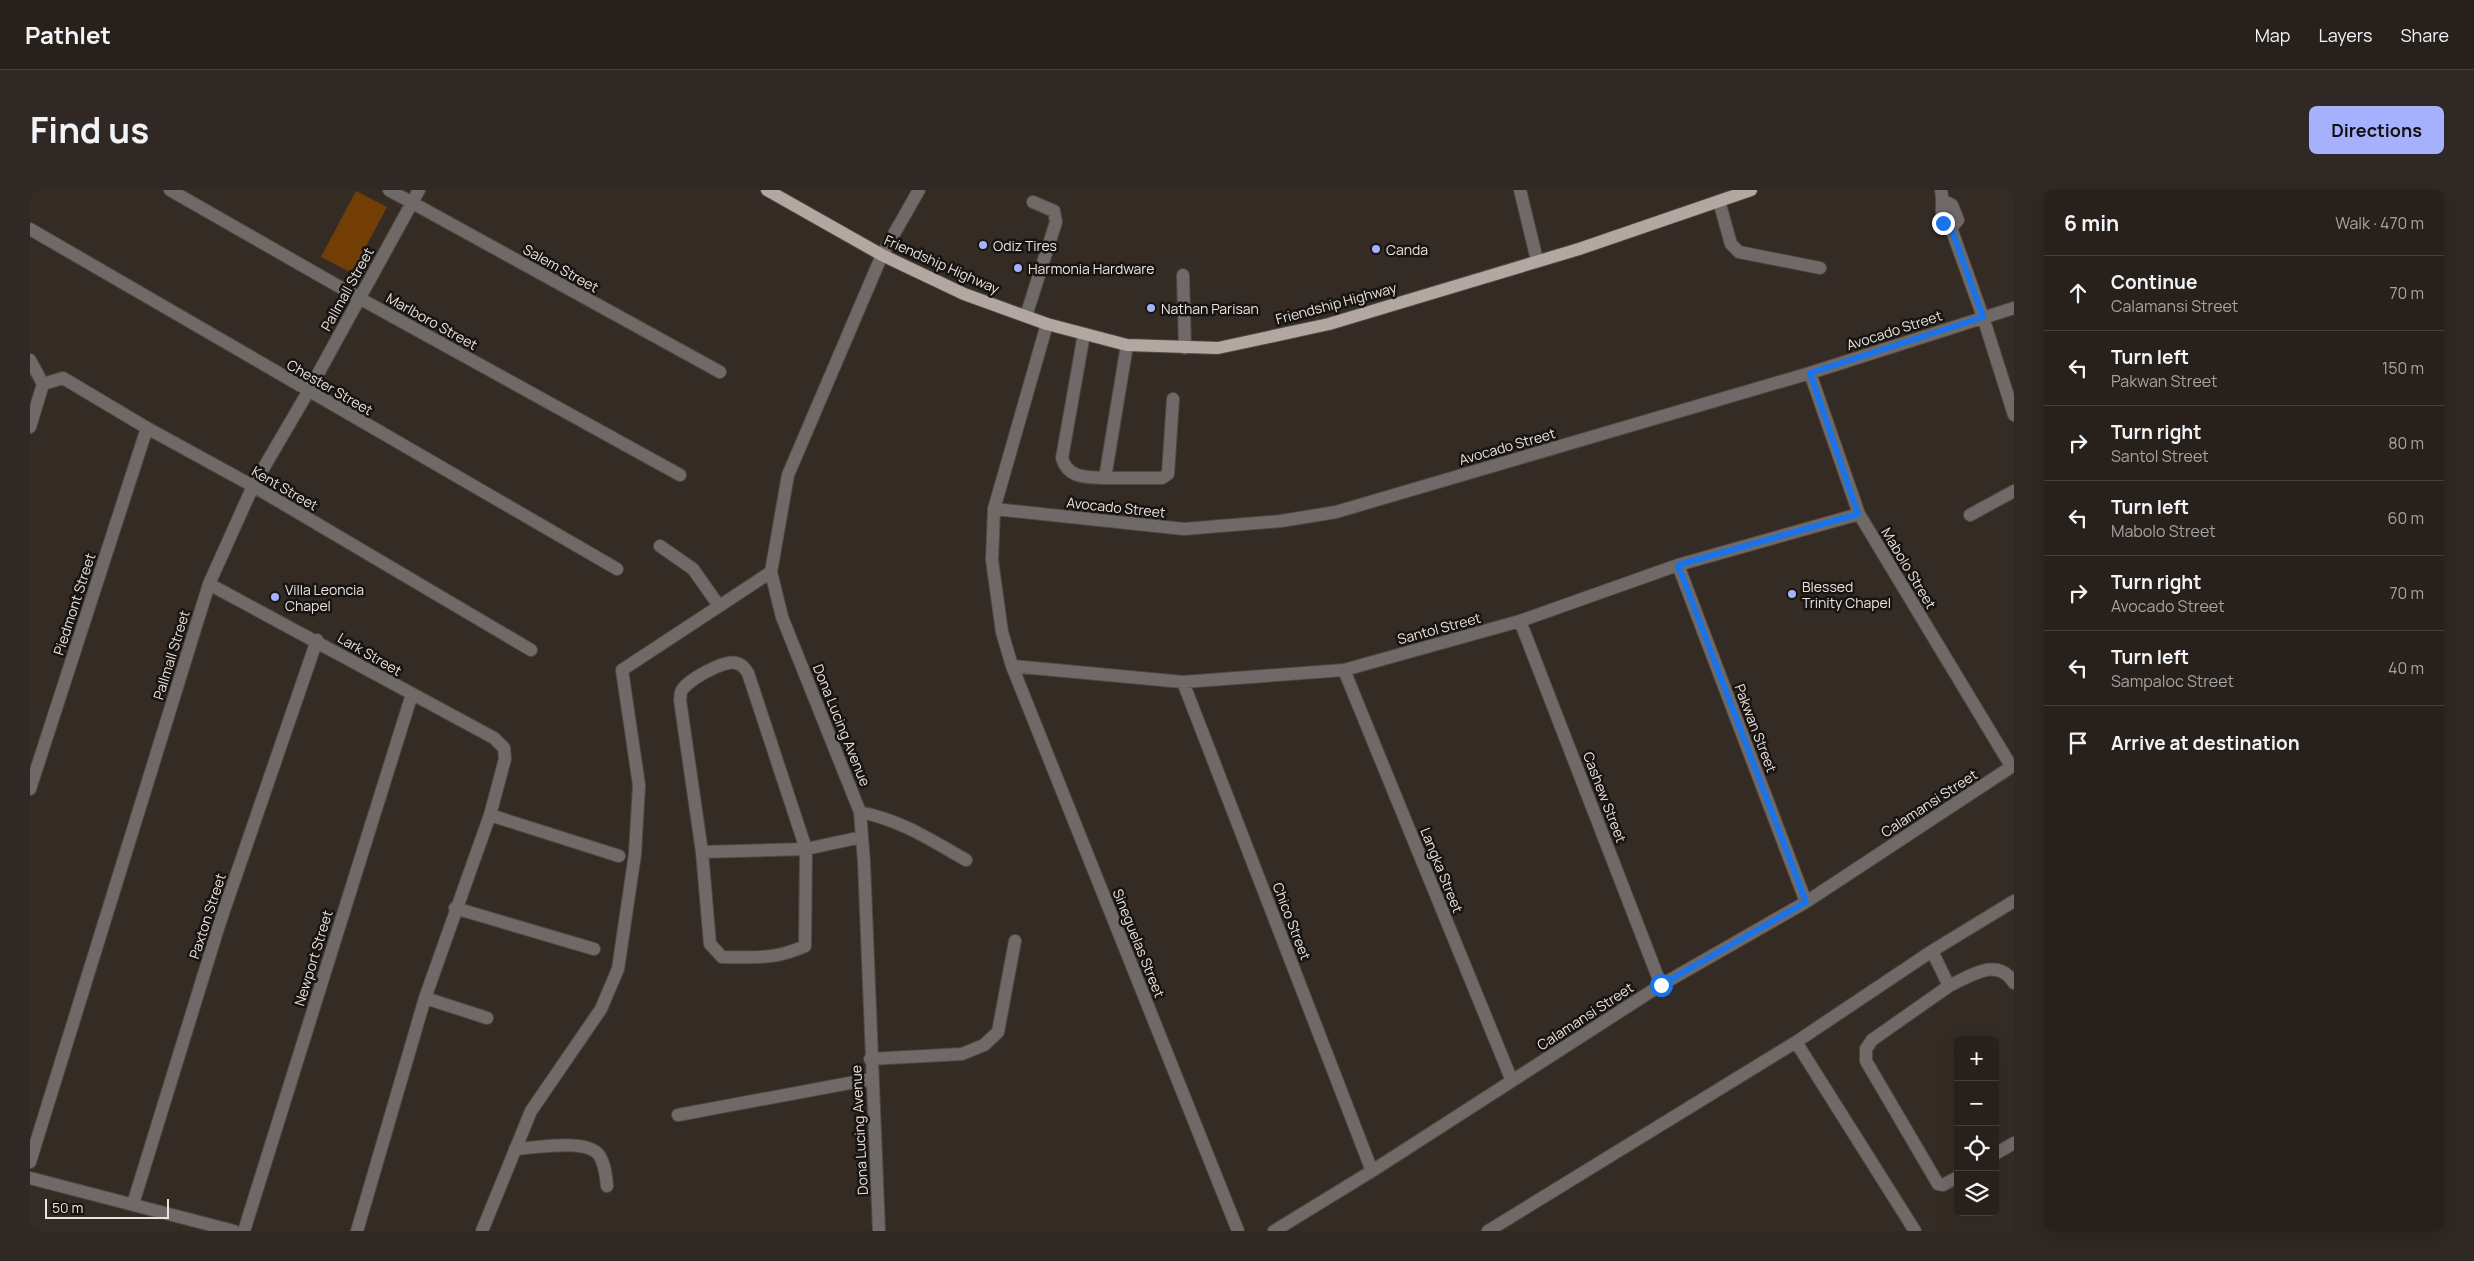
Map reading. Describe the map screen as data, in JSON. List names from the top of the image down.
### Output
{
  "streets": {
    "main road": ["Friendship Highway"],
    "street": [
      "Salem Street",
      "Pallmall Street",
      "Marlboro Street",
      "Avocado Street",
      "Chester Street",
      "Kent Street",
      "Mabolo Street",
      "Piedmont Street",
      "Santol Street",
      "Lark Street",
      "Dona Lucing Avenue",
      "Pakwan Street",
      "Cashew Street",
      "Calamansi Street",
      "Langka Street",
      "Paxton Street",
      "Chico Street",
      "Sineguelas Street",
      "Newport Street"
    ]
  },
  "crossings": [
    ["Friendship Highway", "Dona Lucing Avenue"],
    ["Friendship Highway", "Sineguelas Street"],
    ["Salem Street", "Pallmall Street"],
    ["Pallmall Street", "Marlboro Street"],
    ["Pallmall Street", "Chester Street"],
    ["Pallmall Street", "Kent Street"],
    ["Pallmall Street", "Lark Street"],
    ["Avocado Street", "Mabolo Street"],
    ["Avocado Street", "Sineguelas Street"],
    ["Kent Street", "Piedmont Street"],
    ["Mabolo Street", "Santol Street"],
    ["Mabolo Street", "Calamansi Street"],
    ["Santol Street", "Pakwan Street"],
    ["Santol Street", "Cashew Street"],
    ["Santol Street", "Langka Street"],
    ["Santol Street", "Chico Street"],
    ["Santol Street", "Sineguelas Street"],
    ["Lark Street", "Paxton Street"],
    ["Lark Street", "Newport Street"],
    ["Pakwan Street", "Calamansi Street"],
    ["Cashew Street", "Calamansi Street"],
    ["Calamansi Street", "Langka Street"],
    ["Calamansi Street", "Chico Street"]
  ],
  "places": [
    "Odiz Tires",
    "Canda",
    "Harmonia Hardware",
    "Nathan Parisan",
    "Blessed Trinity Chapel",
    "Villa Leoncia Chapel"
  ],
  "scale_bar": "50 m",
  "page": {
    "header": "Pathlet",
    "nav": ["Map", "Layers", "Share"],
    "title": "Find us",
    "buttons": "Directions",
    "heading": ["6 min", "Walk · 470 m"],
    "list": [
      ["Continue", "Calamansi Street", "70 m"],
      ["Turn left", "Pakwan Street", "150 m"],
      ["Turn right", "Santol Street", "80 m"],
      ["Turn left", "Mabolo Street", "60 m"],
      ["Turn right", "Avocado Street", "70 m"],
      ["Turn left", "Sampaloc Street", "40 m"],
      "Arrive at destination"
    ],
    "map_buttons": ["+", "−"],
    "scale": "50 m"
  }
}
